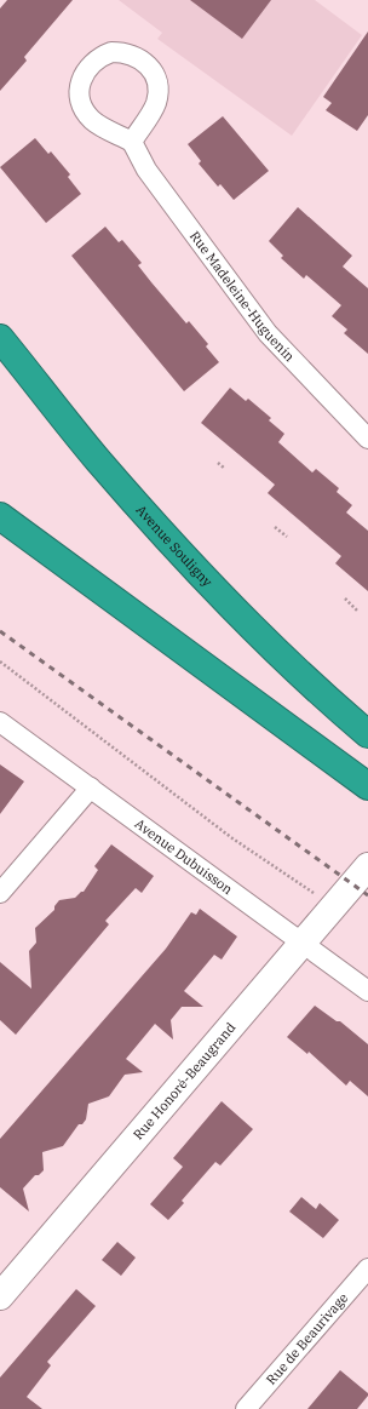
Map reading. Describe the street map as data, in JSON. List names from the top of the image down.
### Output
{
  "streets": {
    "highway": ["Avenue Souligny"],
    "street": [
      "Rue Madeleine-Huguenin",
      "Avenue Dubuisson",
      "Rue Honoré-Beaugrand",
      "Rue de Beaurivage"
    ]
  },
  "crossings": [
    ["Avenue Dubuisson", "Rue Honoré-Beaugrand"]
  ]
}
